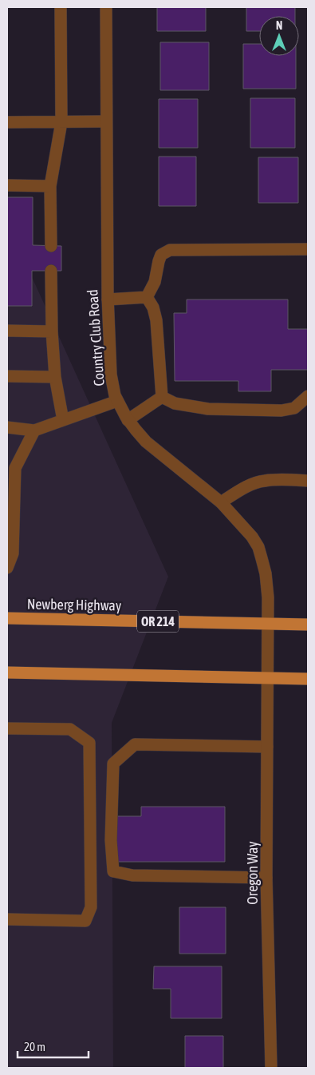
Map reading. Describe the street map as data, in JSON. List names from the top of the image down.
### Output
{
  "streets": {
    "main road": ["Newberg Highway", "OR 214"],
    "street": ["Country Club Road", "Oregon Way"]
  },
  "crossings": [
    ["Country Club Road", "Newberg Highway"],
    ["Country Club Road", "Oregon Way"]
  ],
  "scale_bar": "20 m",
  "north": "top"
}
